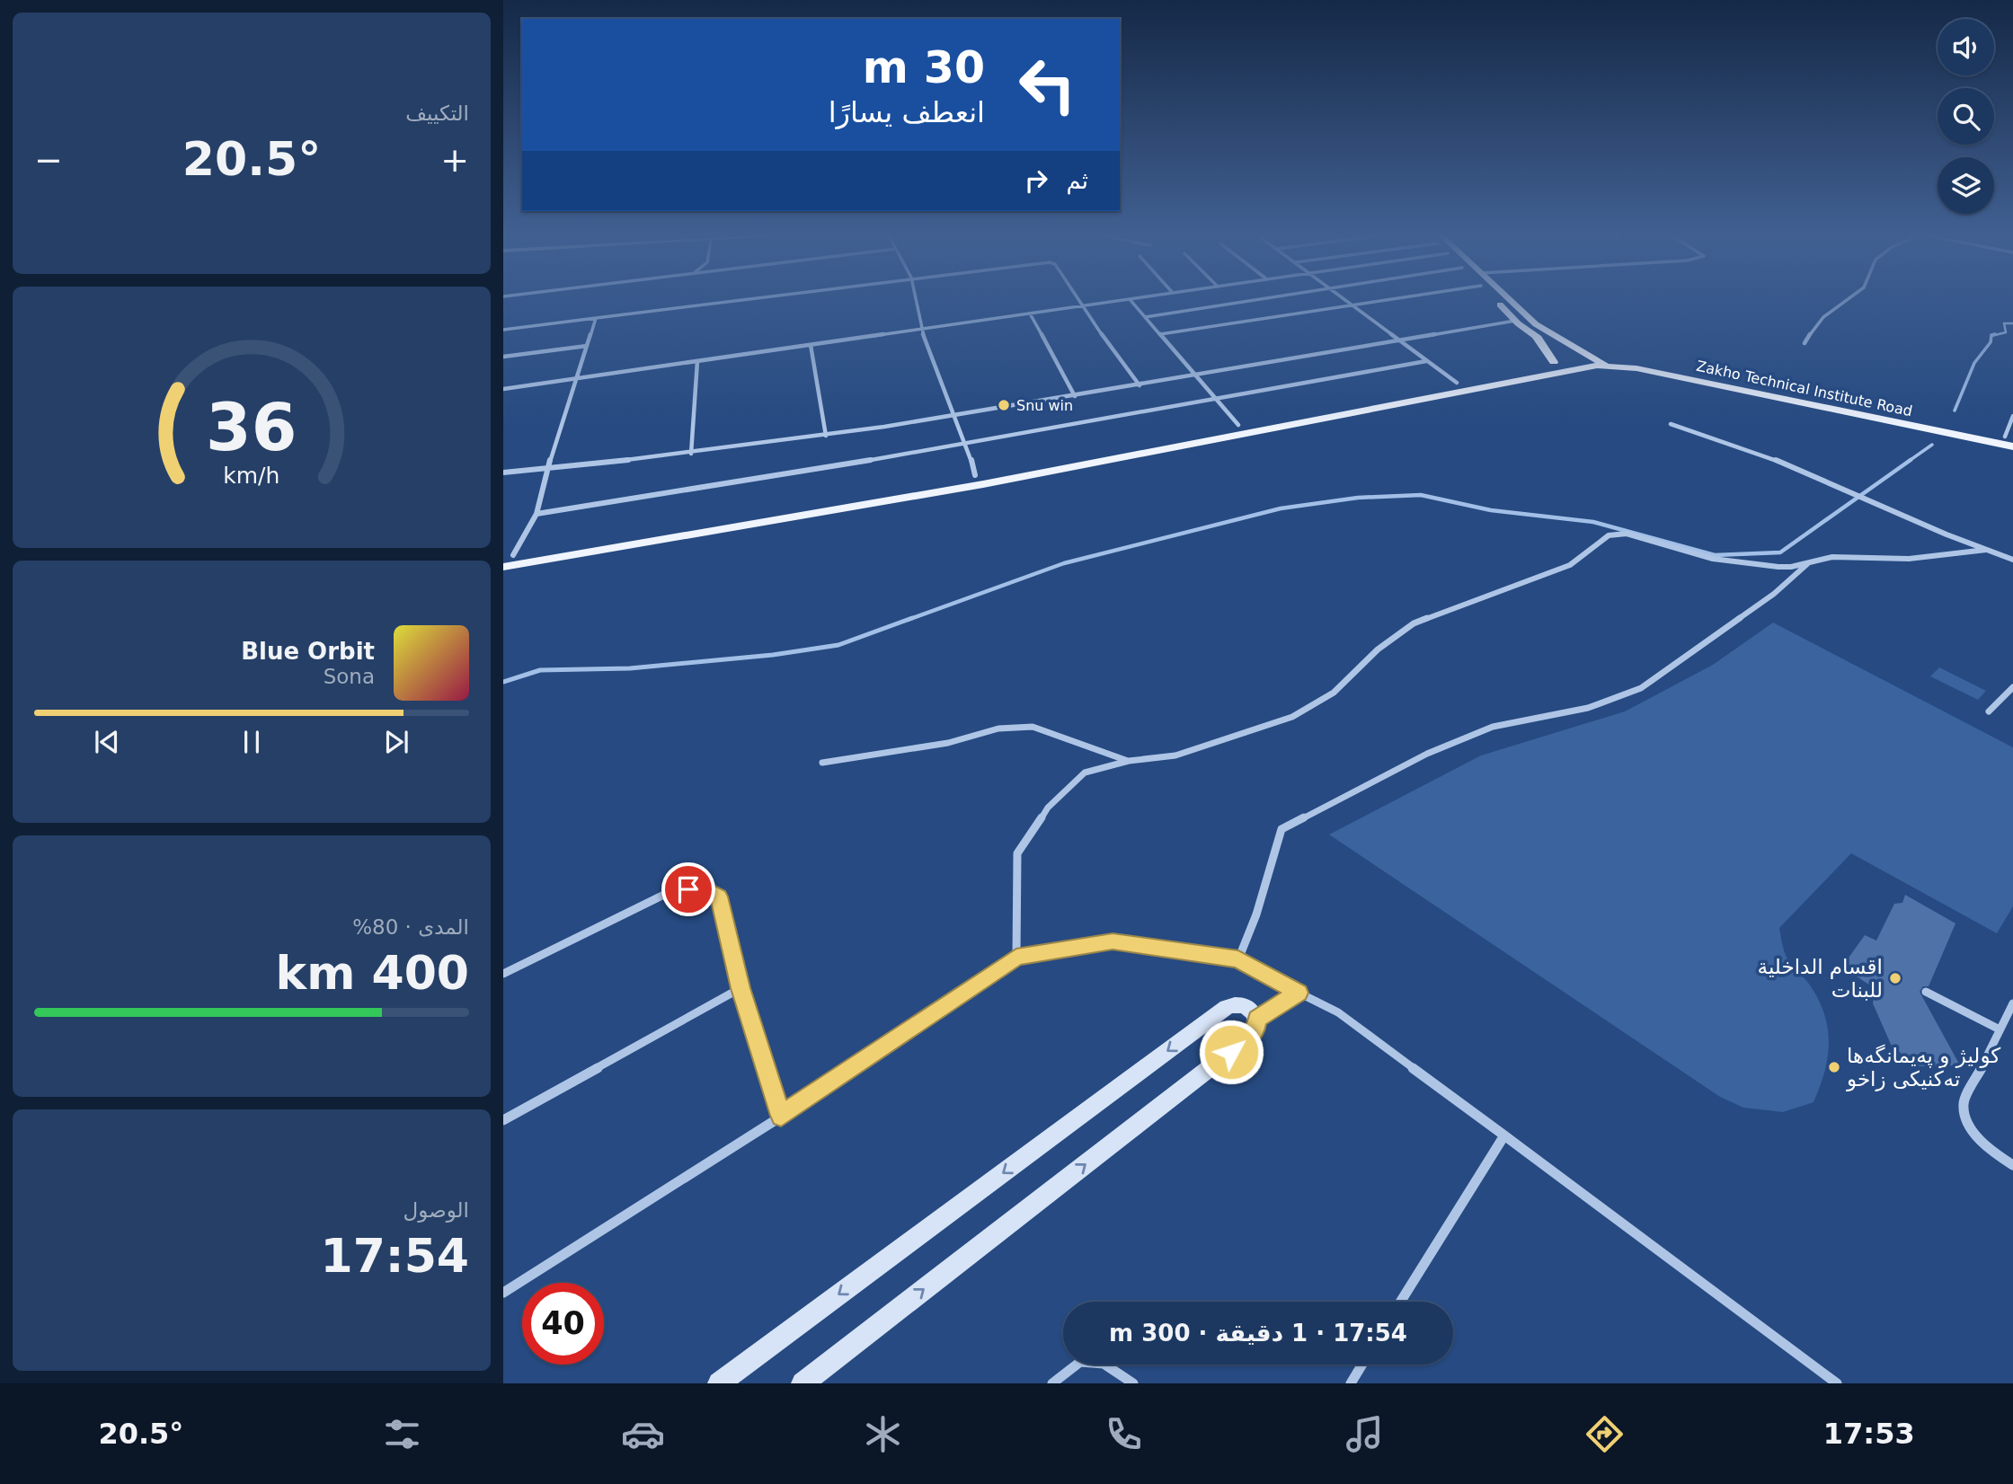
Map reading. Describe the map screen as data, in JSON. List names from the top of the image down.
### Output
{
  "streets": {
    "main road": ["Zakho Technical Institute Road"]
  },
  "places": ["Snu win", "اقسام الداخلیة للبنات", "كوليژ و په‌يمانگه‌ها ته‌كنيكى زاخو"],
  "page": {
    "tile": [
      "التكييف",
      ["المدى · 80%", "400 km"],
      ["الوصول", "17:54"]
    ],
    "turn": ["30 m", "انعطف يسارًا"],
    "heat": ["−", "20.5°", "+"],
    "then": "ثم",
    "song": ["Blue Orbit", "Sona"],
    "limit": "40",
    "trip": "17:54 · 1 دقيقة · 300 m",
    "tabs": ["17:53", "20.5°"],
    "gauge": ["36", "km/h"]
  }
}
